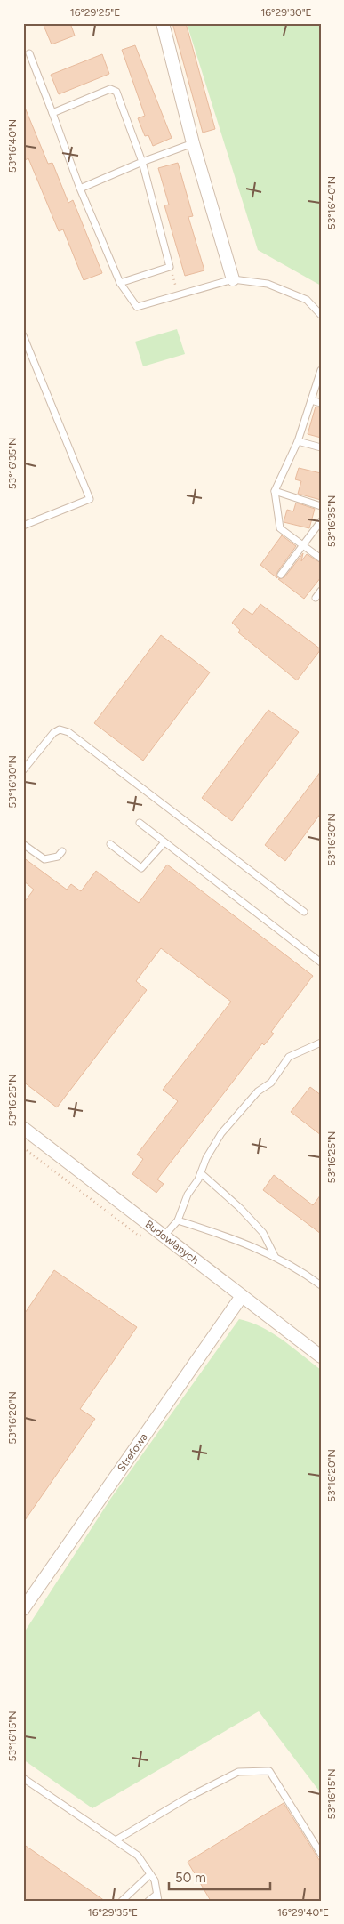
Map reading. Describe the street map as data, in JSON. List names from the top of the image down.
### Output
{
  "streets": {
    "street": ["Budowlanych", "Strefowa"]
  },
  "crossings": [
    ["Budowlanych", "Strefowa"]
  ],
  "scale_bar": "50 m",
  "coordinates": [
    "16°29'25\"E",
    "16°29'30\"E",
    "53°16'40\"N",
    "53°16'35\"N",
    "53°16'30\"N",
    "53°16'25\"N",
    "53°16'20\"N",
    "53°16'15\"N",
    "16°29'35\"E",
    "16°29'40\"E"
  ]
}
